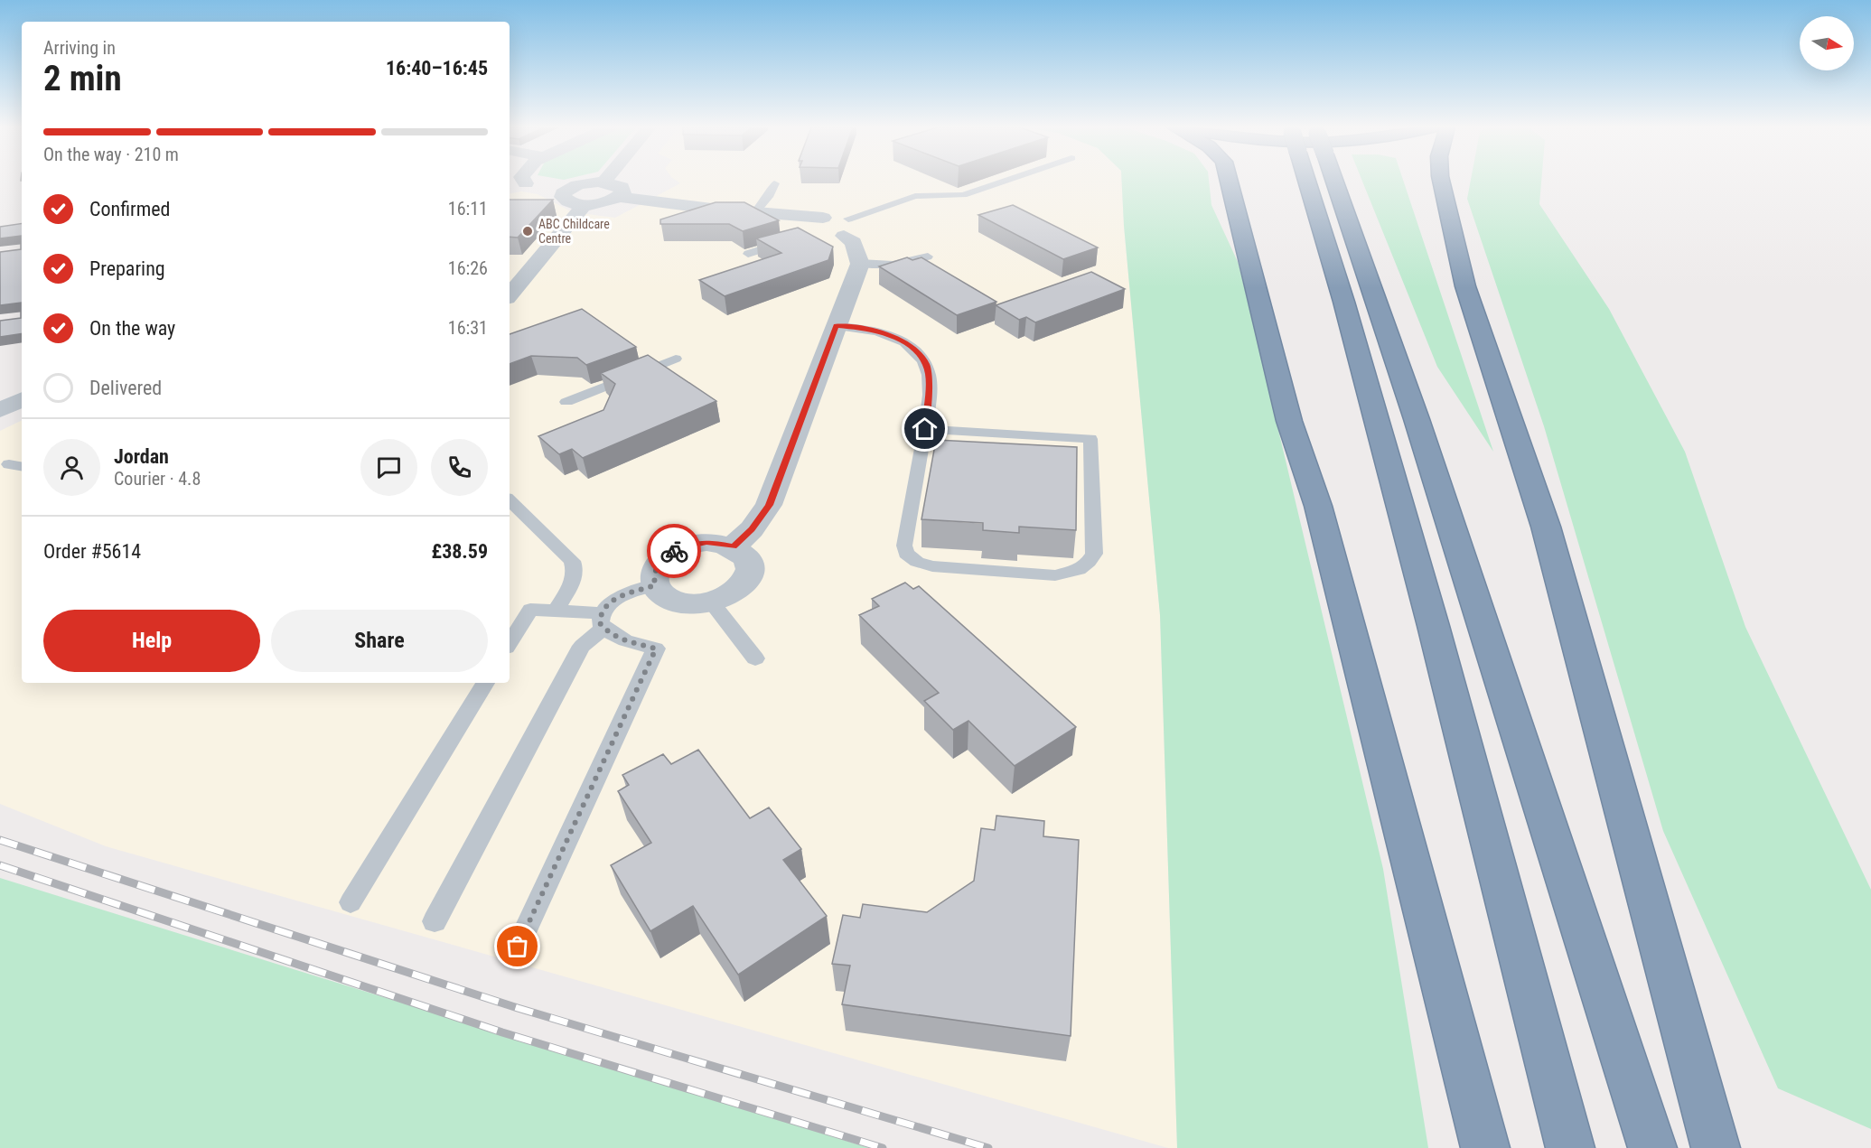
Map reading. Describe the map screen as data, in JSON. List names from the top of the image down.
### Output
{
  "places": ["ABC Childcare Centre"],
  "north": "right",
  "page": {
    "heading": ["2 min", "Arriving in", "16:40–16:45"],
    "panel": [
      "Jordan",
      "Courier · 4.8",
      "Order #5614",
      "£38.59"
    ],
    "bar": "On the way · 210 m",
    "list": [
      ["Confirmed", "16:11"],
      ["Preparing", "16:26"],
      ["On the way", "16:31"],
      "Delivered"
    ],
    "buttons": ["Help", "Share"]
  }
}
